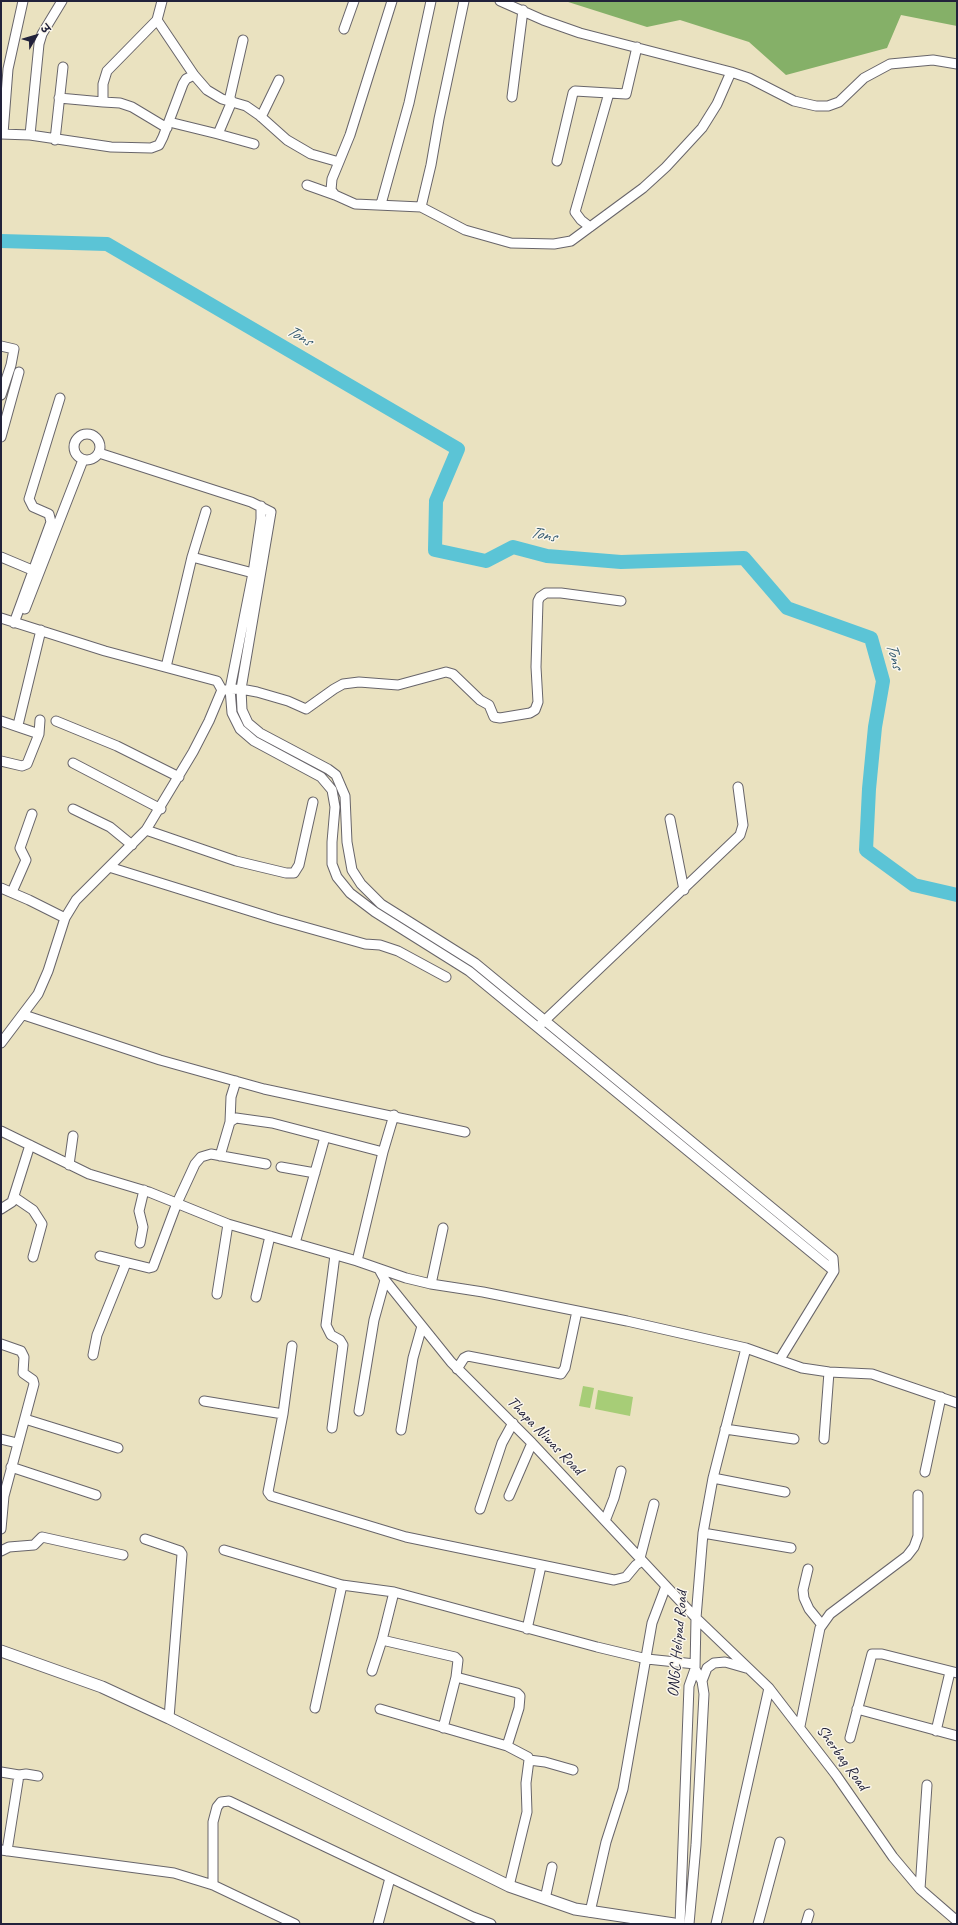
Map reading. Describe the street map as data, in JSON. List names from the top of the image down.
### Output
{
  "streets": {
    "street": ["Thapa Niwas Road", "ONGC Helipad Road", "Sherbag Road"]
  },
  "crossings": [
    ["Thapa Niwas Road", "ONGC Helipad Road"],
    ["Thapa Niwas Road", "Sherbag Road"],
    ["ONGC Helipad Road", "Sherbag Road"]
  ],
  "water": ["Tons"],
  "north": "top right"
}
